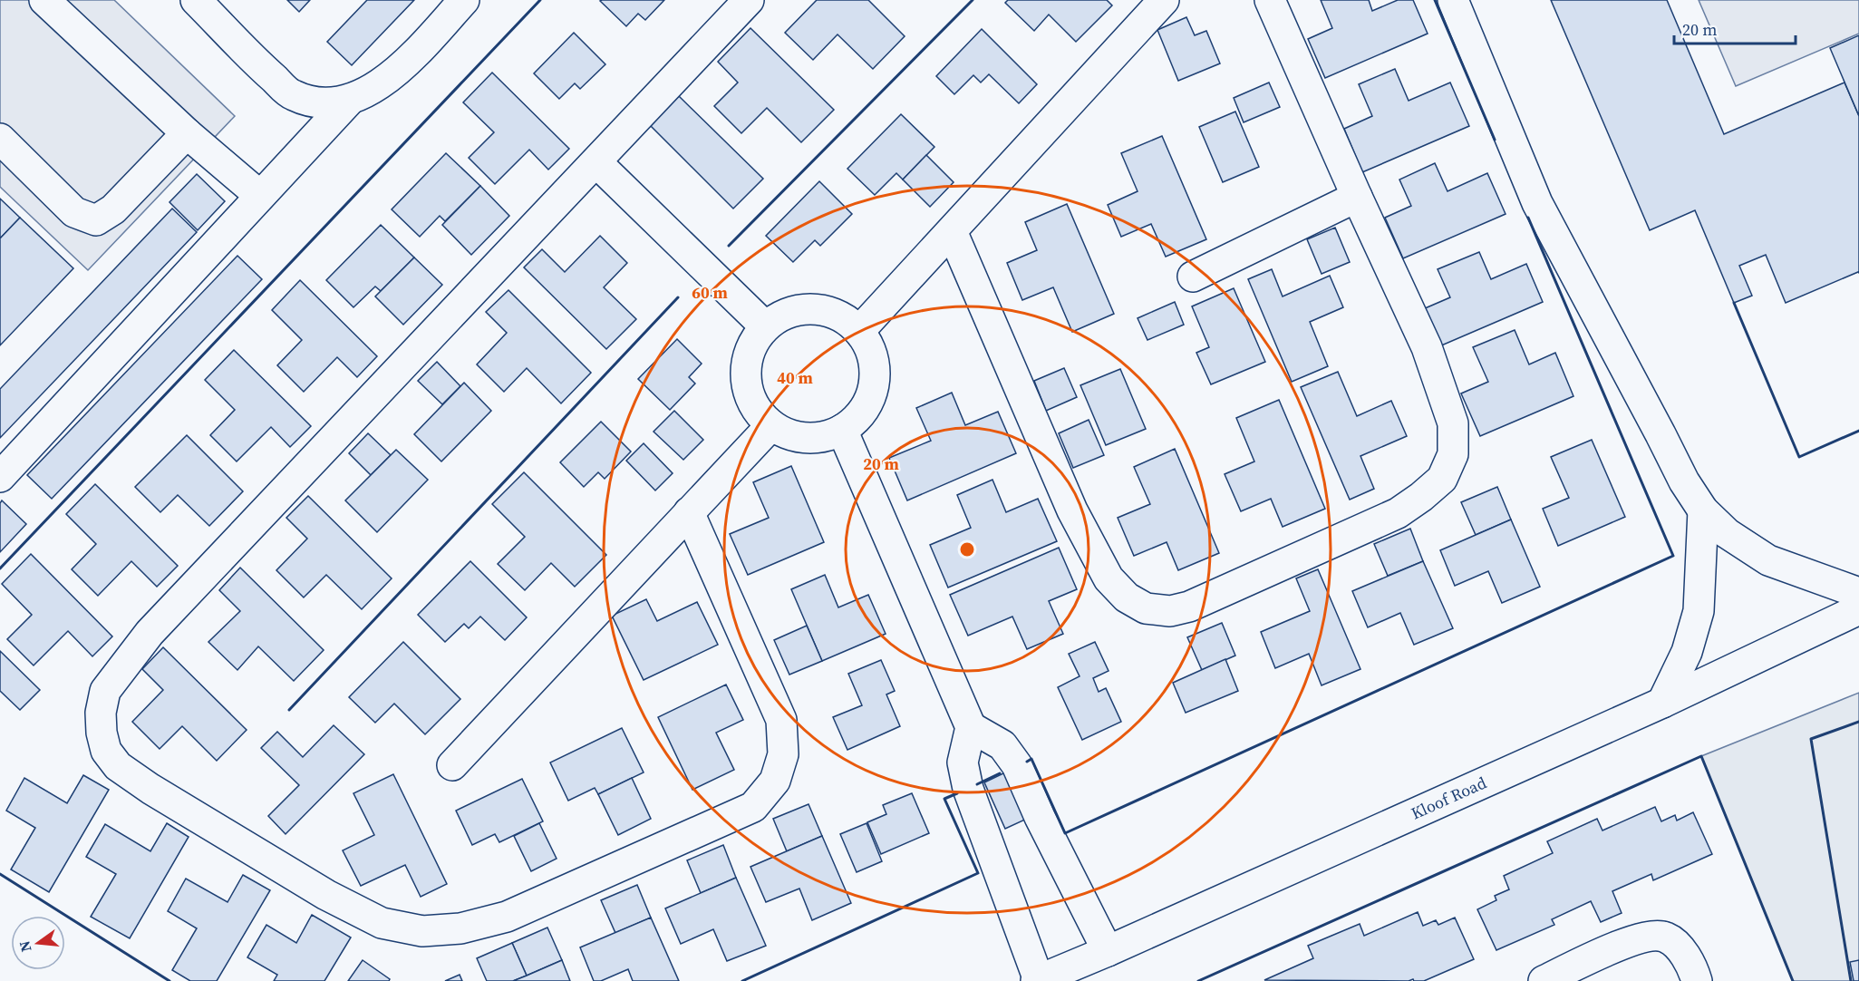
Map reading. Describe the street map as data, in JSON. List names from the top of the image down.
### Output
{
  "streets": {
    "street": ["Kloof Road"]
  },
  "scale_bar": "20 m",
  "north": "left",
  "rings": ["60 m", "40 m", "20 m"]
}
